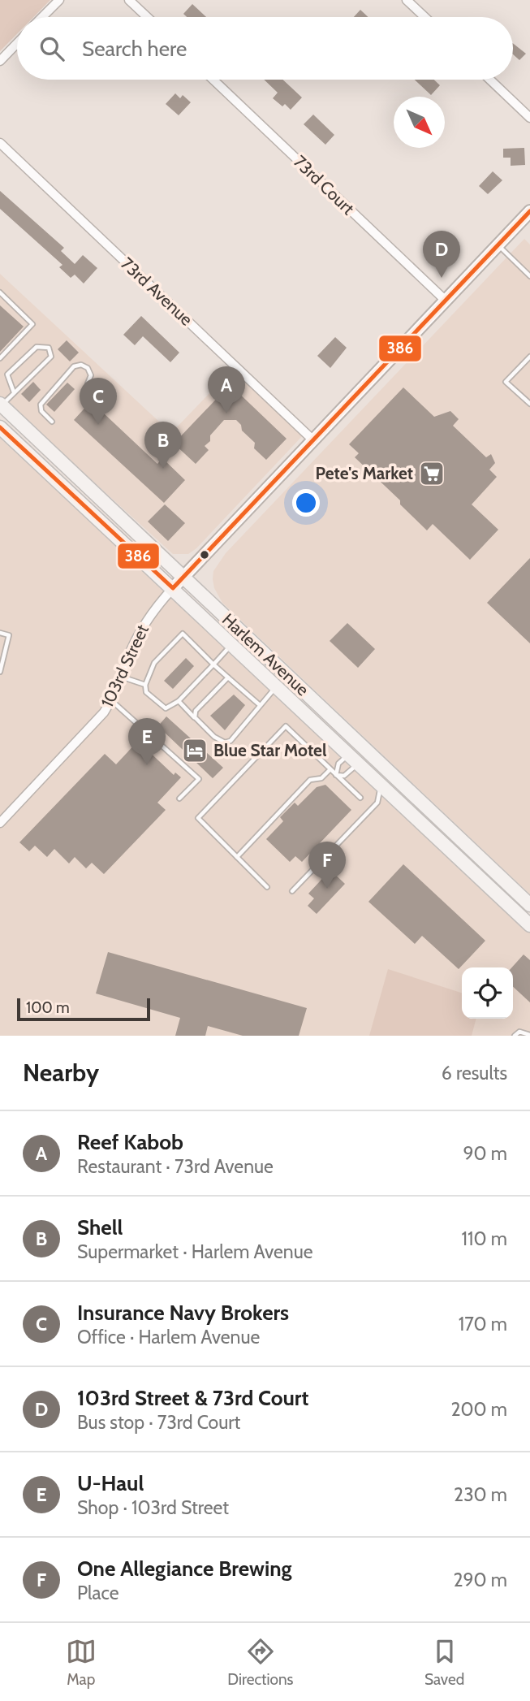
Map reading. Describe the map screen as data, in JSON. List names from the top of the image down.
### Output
{
  "streets": {
    "main road": ["Harlem Avenue"],
    "street": ["73rd Court", "73rd Avenue", "103rd Street"]
  },
  "crossings": [
    ["73rd Court", "103rd Street"],
    ["73rd Avenue", "103rd Street"],
    ["Harlem Avenue", "103rd Street"]
  ],
  "places": {
    "supermarket": ["Pete's Market"],
    "hotel": ["Blue Star Motel"]
  },
  "lines": ["transit line 386"],
  "scale_bar": "100 m",
  "north": "bottom right",
  "page": {
    "search": "Search here",
    "pins": [
      "D",
      "A",
      "C",
      "B",
      "E",
      "F"
    ],
    "scale": "100 m",
    "heading": ["Nearby", "6 results"],
    "list": [
      {
        "mark": "A",
        "name": "Reef Kabob",
        "note": "Restaurant · 73rd Avenue",
        "value": "90 m"
      },
      {
        "mark": "B",
        "name": "Shell",
        "note": "Supermarket · Harlem Avenue",
        "value": "110 m"
      },
      {
        "mark": "C",
        "name": "Insurance Navy Brokers",
        "note": "Office · Harlem Avenue",
        "value": "170 m"
      },
      {
        "mark": "D",
        "name": "103rd Street & 73rd Court",
        "note": "Bus stop · 73rd Court",
        "value": "200 m"
      },
      {
        "mark": "E",
        "name": "U-Haul",
        "note": "Shop · 103rd Street",
        "value": "230 m"
      },
      {
        "mark": "F",
        "name": "One Allegiance Brewing",
        "note": "Place",
        "value": "290 m"
      }
    ],
    "nav": ["Map", "Directions", "Saved"]
  }
}
